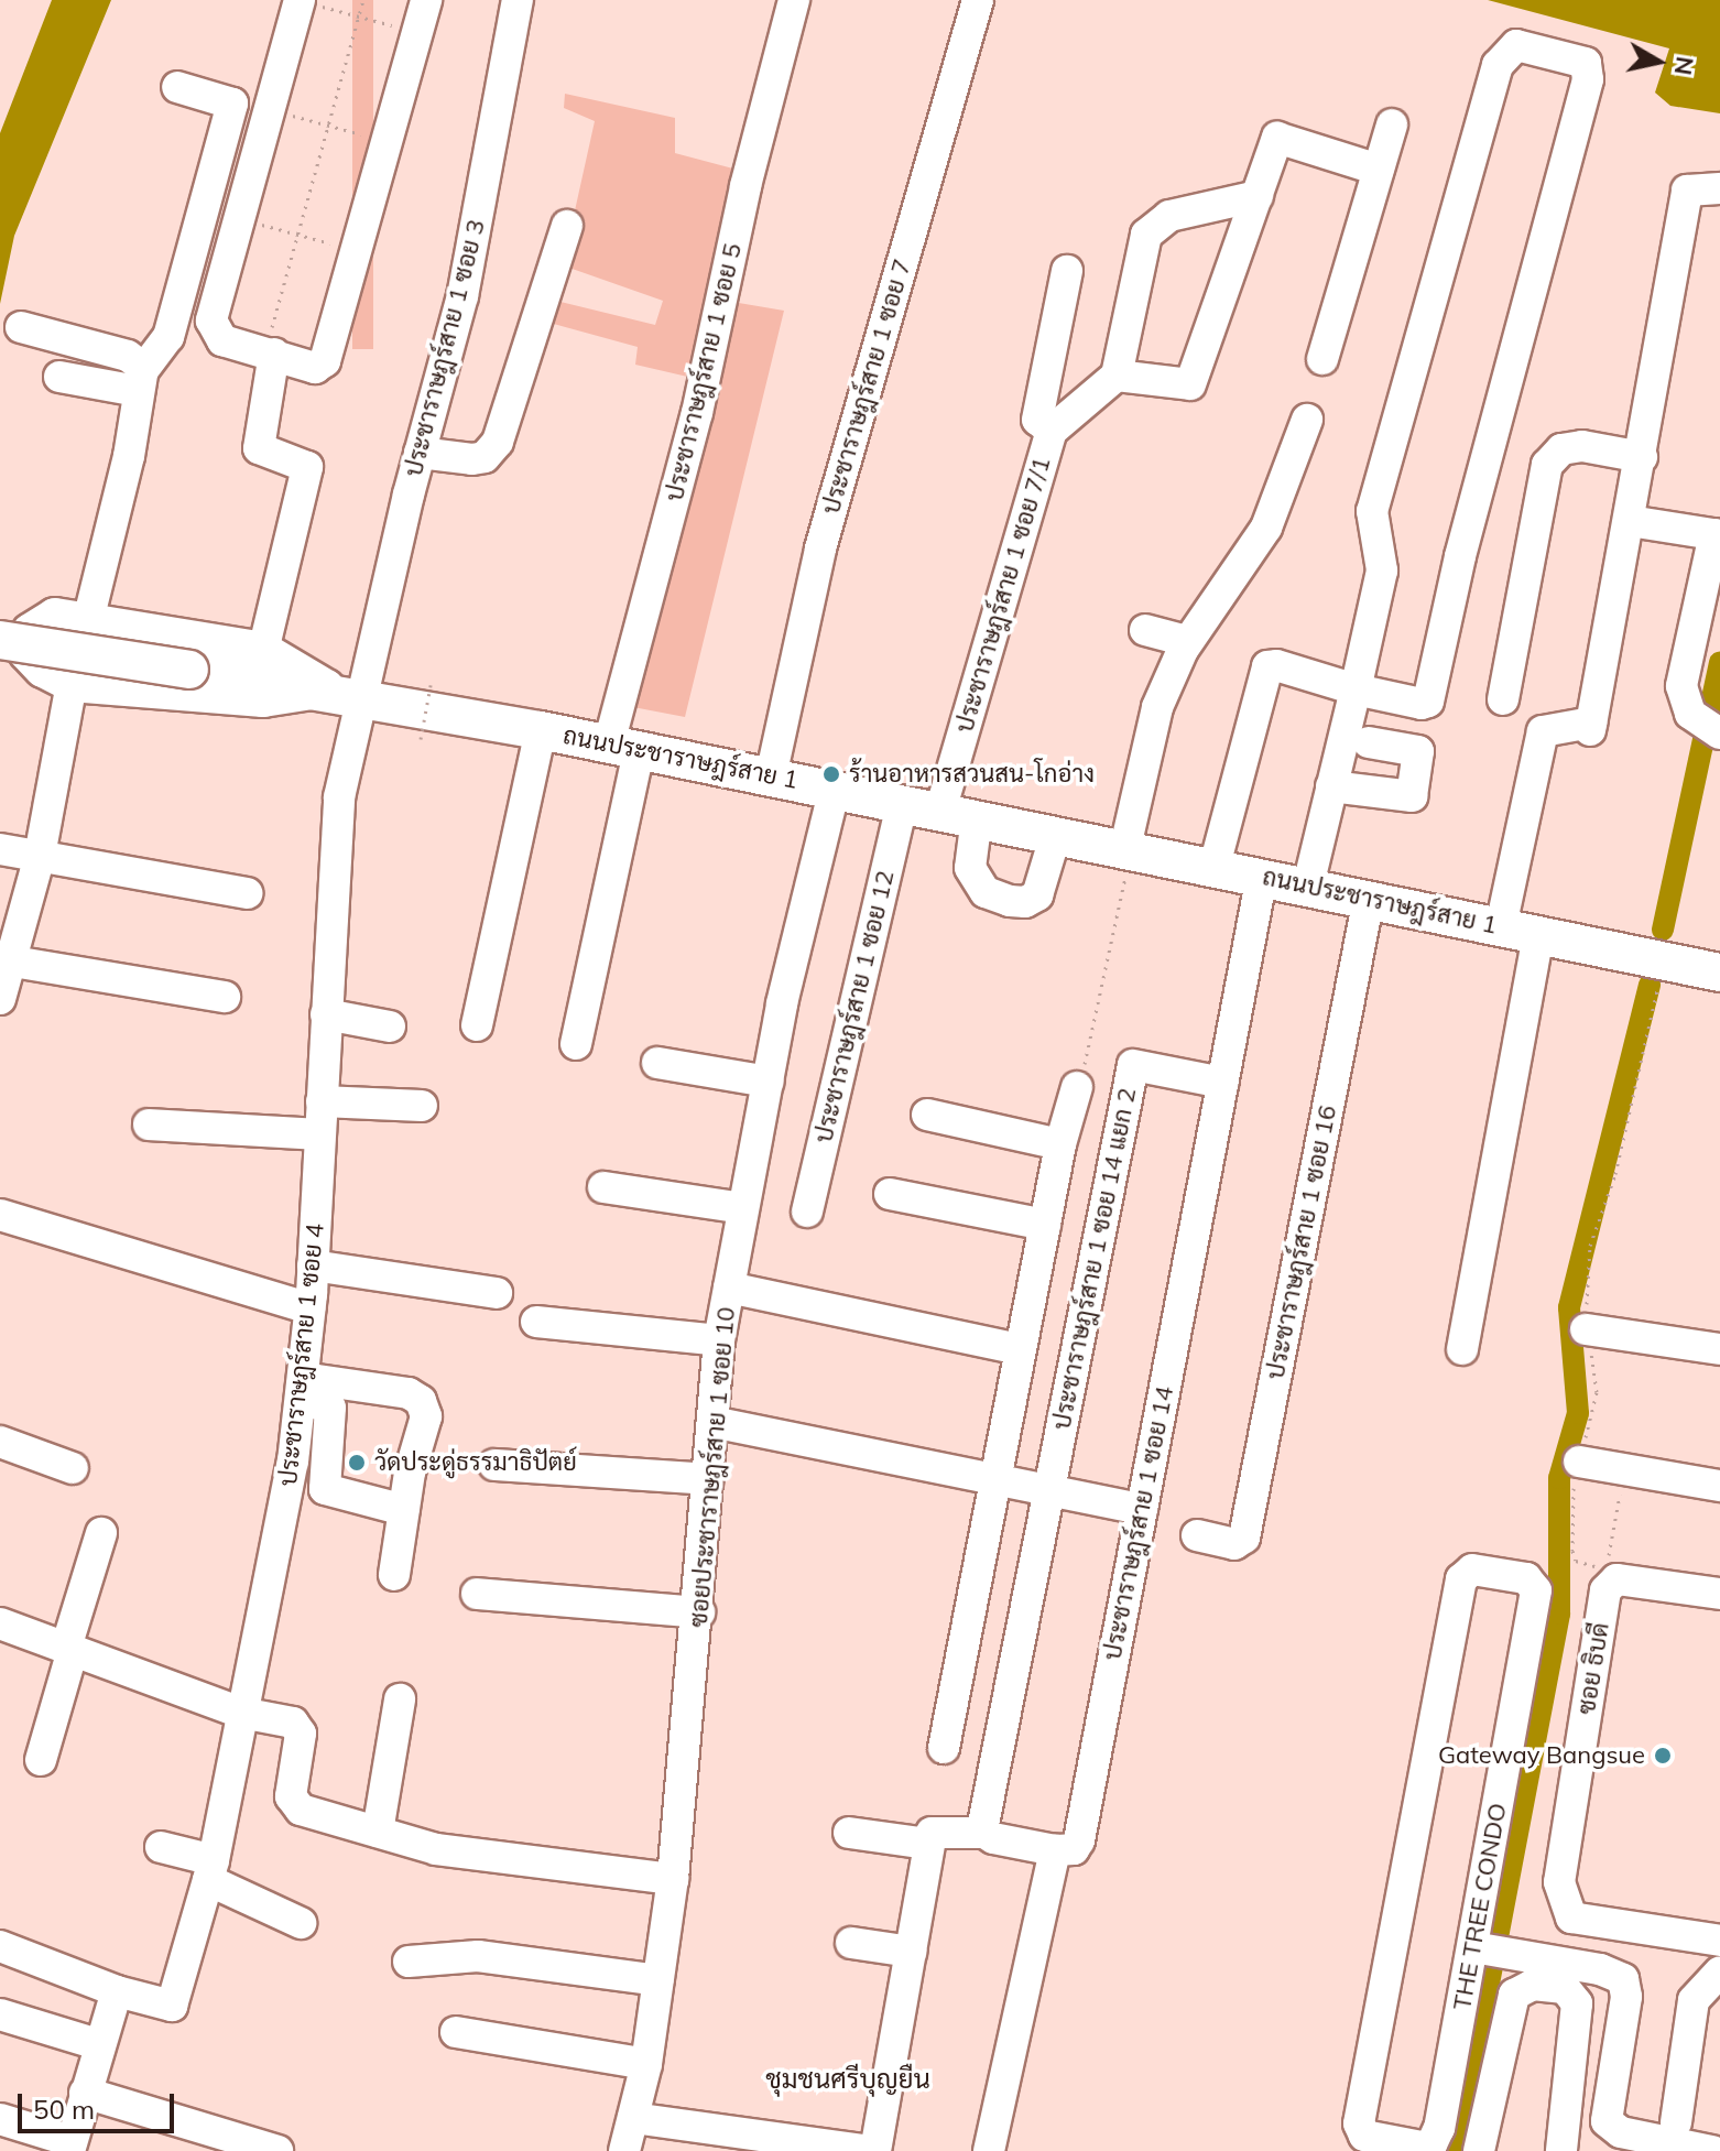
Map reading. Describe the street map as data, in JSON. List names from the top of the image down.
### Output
{
  "streets": {
    "main road": ["ถนนประชาราษฎร์สาย 1"],
    "street": [
      "ประชาราษฎร์สาย 1 ซอย 3",
      "ประชาราษฎร์สาย 1 ซอย 5",
      "ประชาราษฎร์สาย 1 ซอย 7",
      "ประชาราษฎร์สาย 1 ซอย 7/1",
      "ประชาราษฎร์สาย 1 ซอย 12",
      "ประชาราษฎร์สาย 1 ซอย 16",
      "ประชาราษฎร์สาย 1 ซอย 14 แยก 2",
      "ประชาราษฎร์สาย 1 ซอย 4",
      "ซอยประชาราษฎร์สาย 1 ซอย 10",
      "ประชาราษฎร์สาย 1 ซอย 14",
      "ซอย ธิบดี",
      "THE TREE CONDO"
    ]
  },
  "crossings": [
    ["ประชาราษฎร์สาย 1 ซอย 3", "ถนนประชาราษฎร์สาย 1"],
    ["ประชาราษฎร์สาย 1 ซอย 3", "ประชาราษฎร์สาย 1 ซอย 4"],
    ["ประชาราษฎร์สาย 1 ซอย 5", "ถนนประชาราษฎร์สาย 1"],
    ["ประชาราษฎร์สาย 1 ซอย 7", "ถนนประชาราษฎร์สาย 1"],
    ["ประชาราษฎร์สาย 1 ซอย 7/1", "ถนนประชาราษฎร์สาย 1"],
    ["ถนนประชาราษฎร์สาย 1", "ประชาราษฎร์สาย 1 ซอย 12"],
    ["ถนนประชาราษฎร์สาย 1", "ประชาราษฎร์สาย 1 ซอย 16"],
    ["ถนนประชาราษฎร์สาย 1", "ประชาราษฎร์สาย 1 ซอย 4"],
    ["ถนนประชาราษฎร์สาย 1", "ซอยประชาราษฎร์สาย 1 ซอย 10"],
    ["ถนนประชาราษฎร์สาย 1", "ประชาราษฎร์สาย 1 ซอย 14"],
    ["ประชาราษฎร์สาย 1 ซอย 14 แยก 2", "ประชาราษฎร์สาย 1 ซอย 14"]
  ],
  "districts": ["ชุมชนศรีบุญยืน"],
  "places": ["ร้านอาหารสวนสน-โกอ่าง", "วัดประดู่ธรรมาธิปัตย์", "Gateway Bangsue"],
  "scale_bar": "50 m",
  "north": "right"
}
